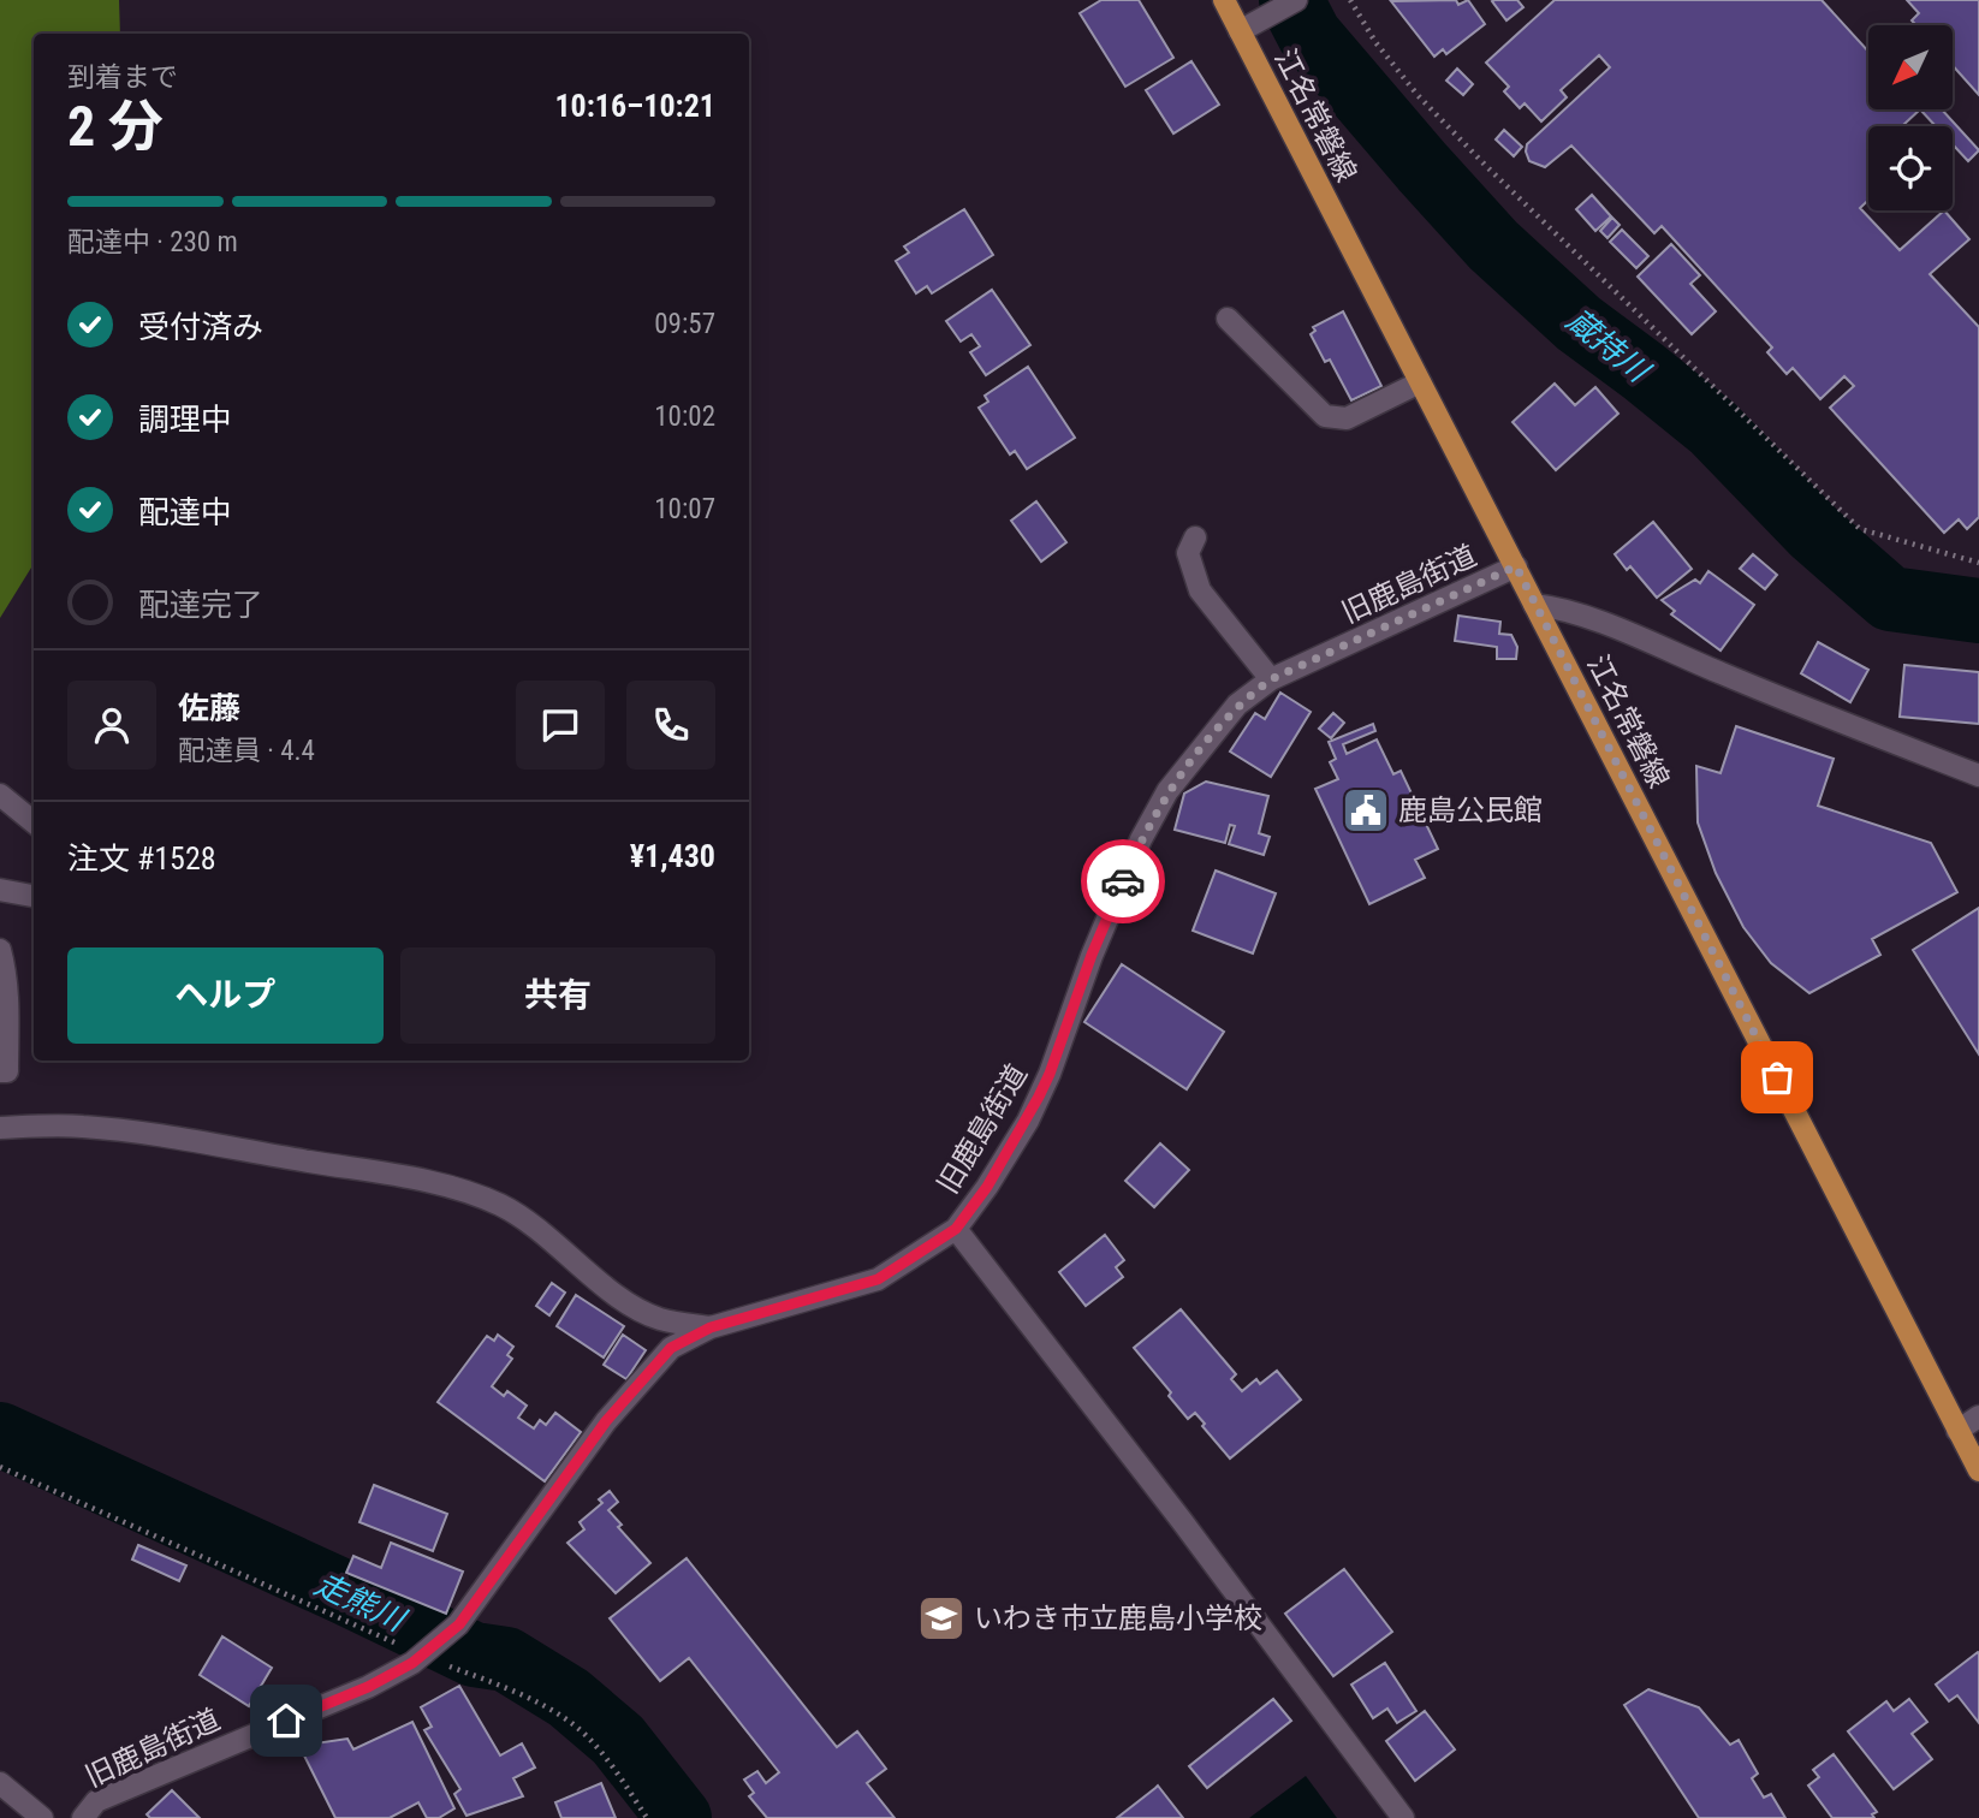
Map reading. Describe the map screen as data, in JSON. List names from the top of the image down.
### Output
{
  "streets": {
    "main road": ["江名常磐線"],
    "street": ["旧鹿島街道"]
  },
  "crossings": [
    ["江名常磐線", "旧鹿島街道"]
  ],
  "water": ["蔵持川", "走熊川"],
  "places": {
    "public building": ["鹿島公民館"],
    "school or university": ["いわき市立鹿島小学校"]
  },
  "north": "bottom left",
  "page": {
    "heading": ["2 分", "到着まで", "10:16–10:21"],
    "panel": [
      "佐藤",
      "配達員 · 4.4",
      "注文 #1528",
      "¥1,430"
    ],
    "bar": "配達中 · 230 m",
    "list": [
      ["受付済み", "09:57"],
      ["調理中", "10:02"],
      ["配達中", "10:07"],
      "配達完了"
    ],
    "buttons": ["ヘルプ", "共有"]
  }
}
